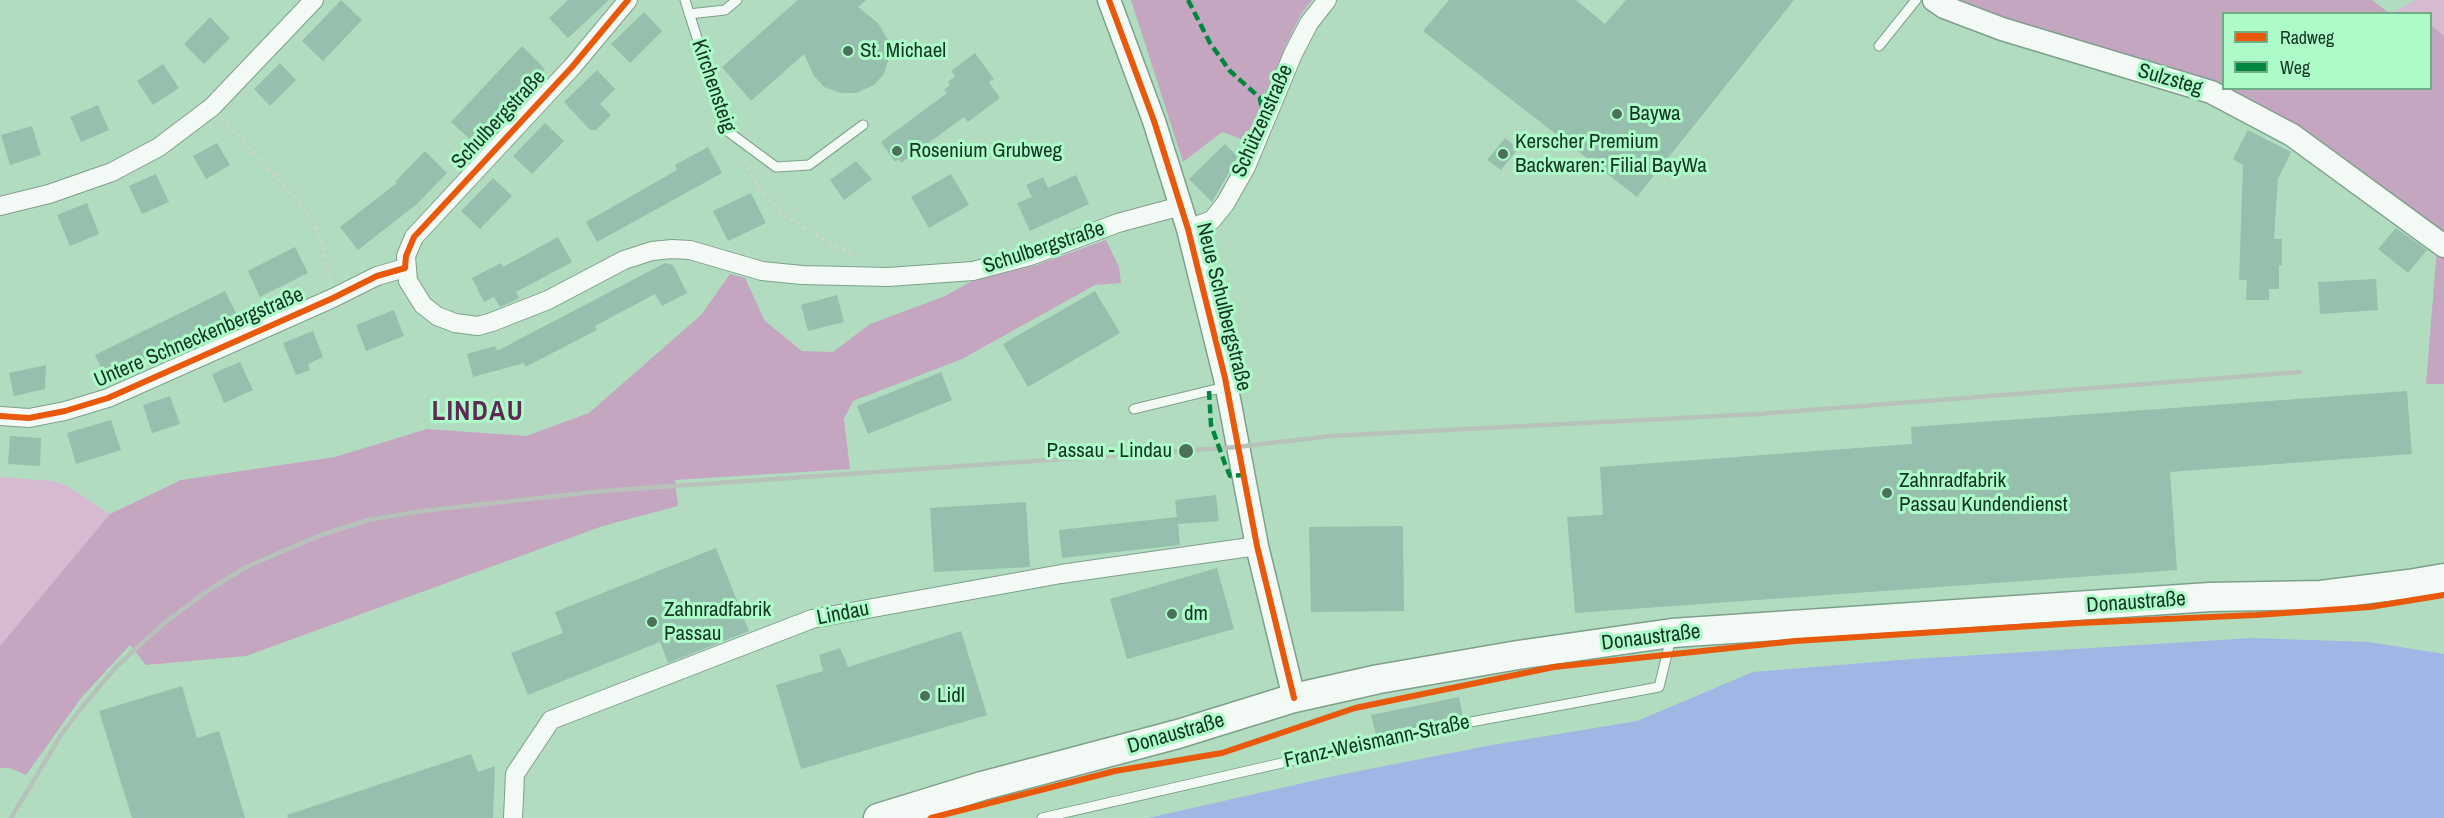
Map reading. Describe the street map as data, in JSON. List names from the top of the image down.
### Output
{
  "streets": {
    "main road": ["Donaustraße"],
    "street": [
      "Sulzsteg",
      "Schulbergstraße",
      "Schützenstraße",
      "Neue Schulbergstraße",
      "Untere Schneckenbergstraße",
      "Lindau"
    ],
    "lane": ["Kirchensteig", "Franz-Weismann-Straße"]
  },
  "crossings": [
    ["Kirchensteig", "Schulbergstraße"],
    ["Schulbergstraße", "Neue Schulbergstraße"],
    ["Schulbergstraße", "Untere Schneckenbergstraße"],
    ["Schützenstraße", "Neue Schulbergstraße"],
    ["Neue Schulbergstraße", "Donaustraße"],
    ["Neue Schulbergstraße", "Lindau"],
    ["Donaustraße", "Franz-Weismann-Straße"]
  ],
  "districts": ["LINDAU"],
  "places": [
    "St. Michael",
    "Baywa",
    "Rosenium Grubweg",
    "Kerscher Premium Backwaren: Filial BayWa",
    "Passau - Lindau",
    "Zahnradfabrik Passau Kundendienst",
    "dm",
    "Zahnradfabrik Passau",
    "Lidl"
  ],
  "legend": ["Radweg", "Weg"]
}
